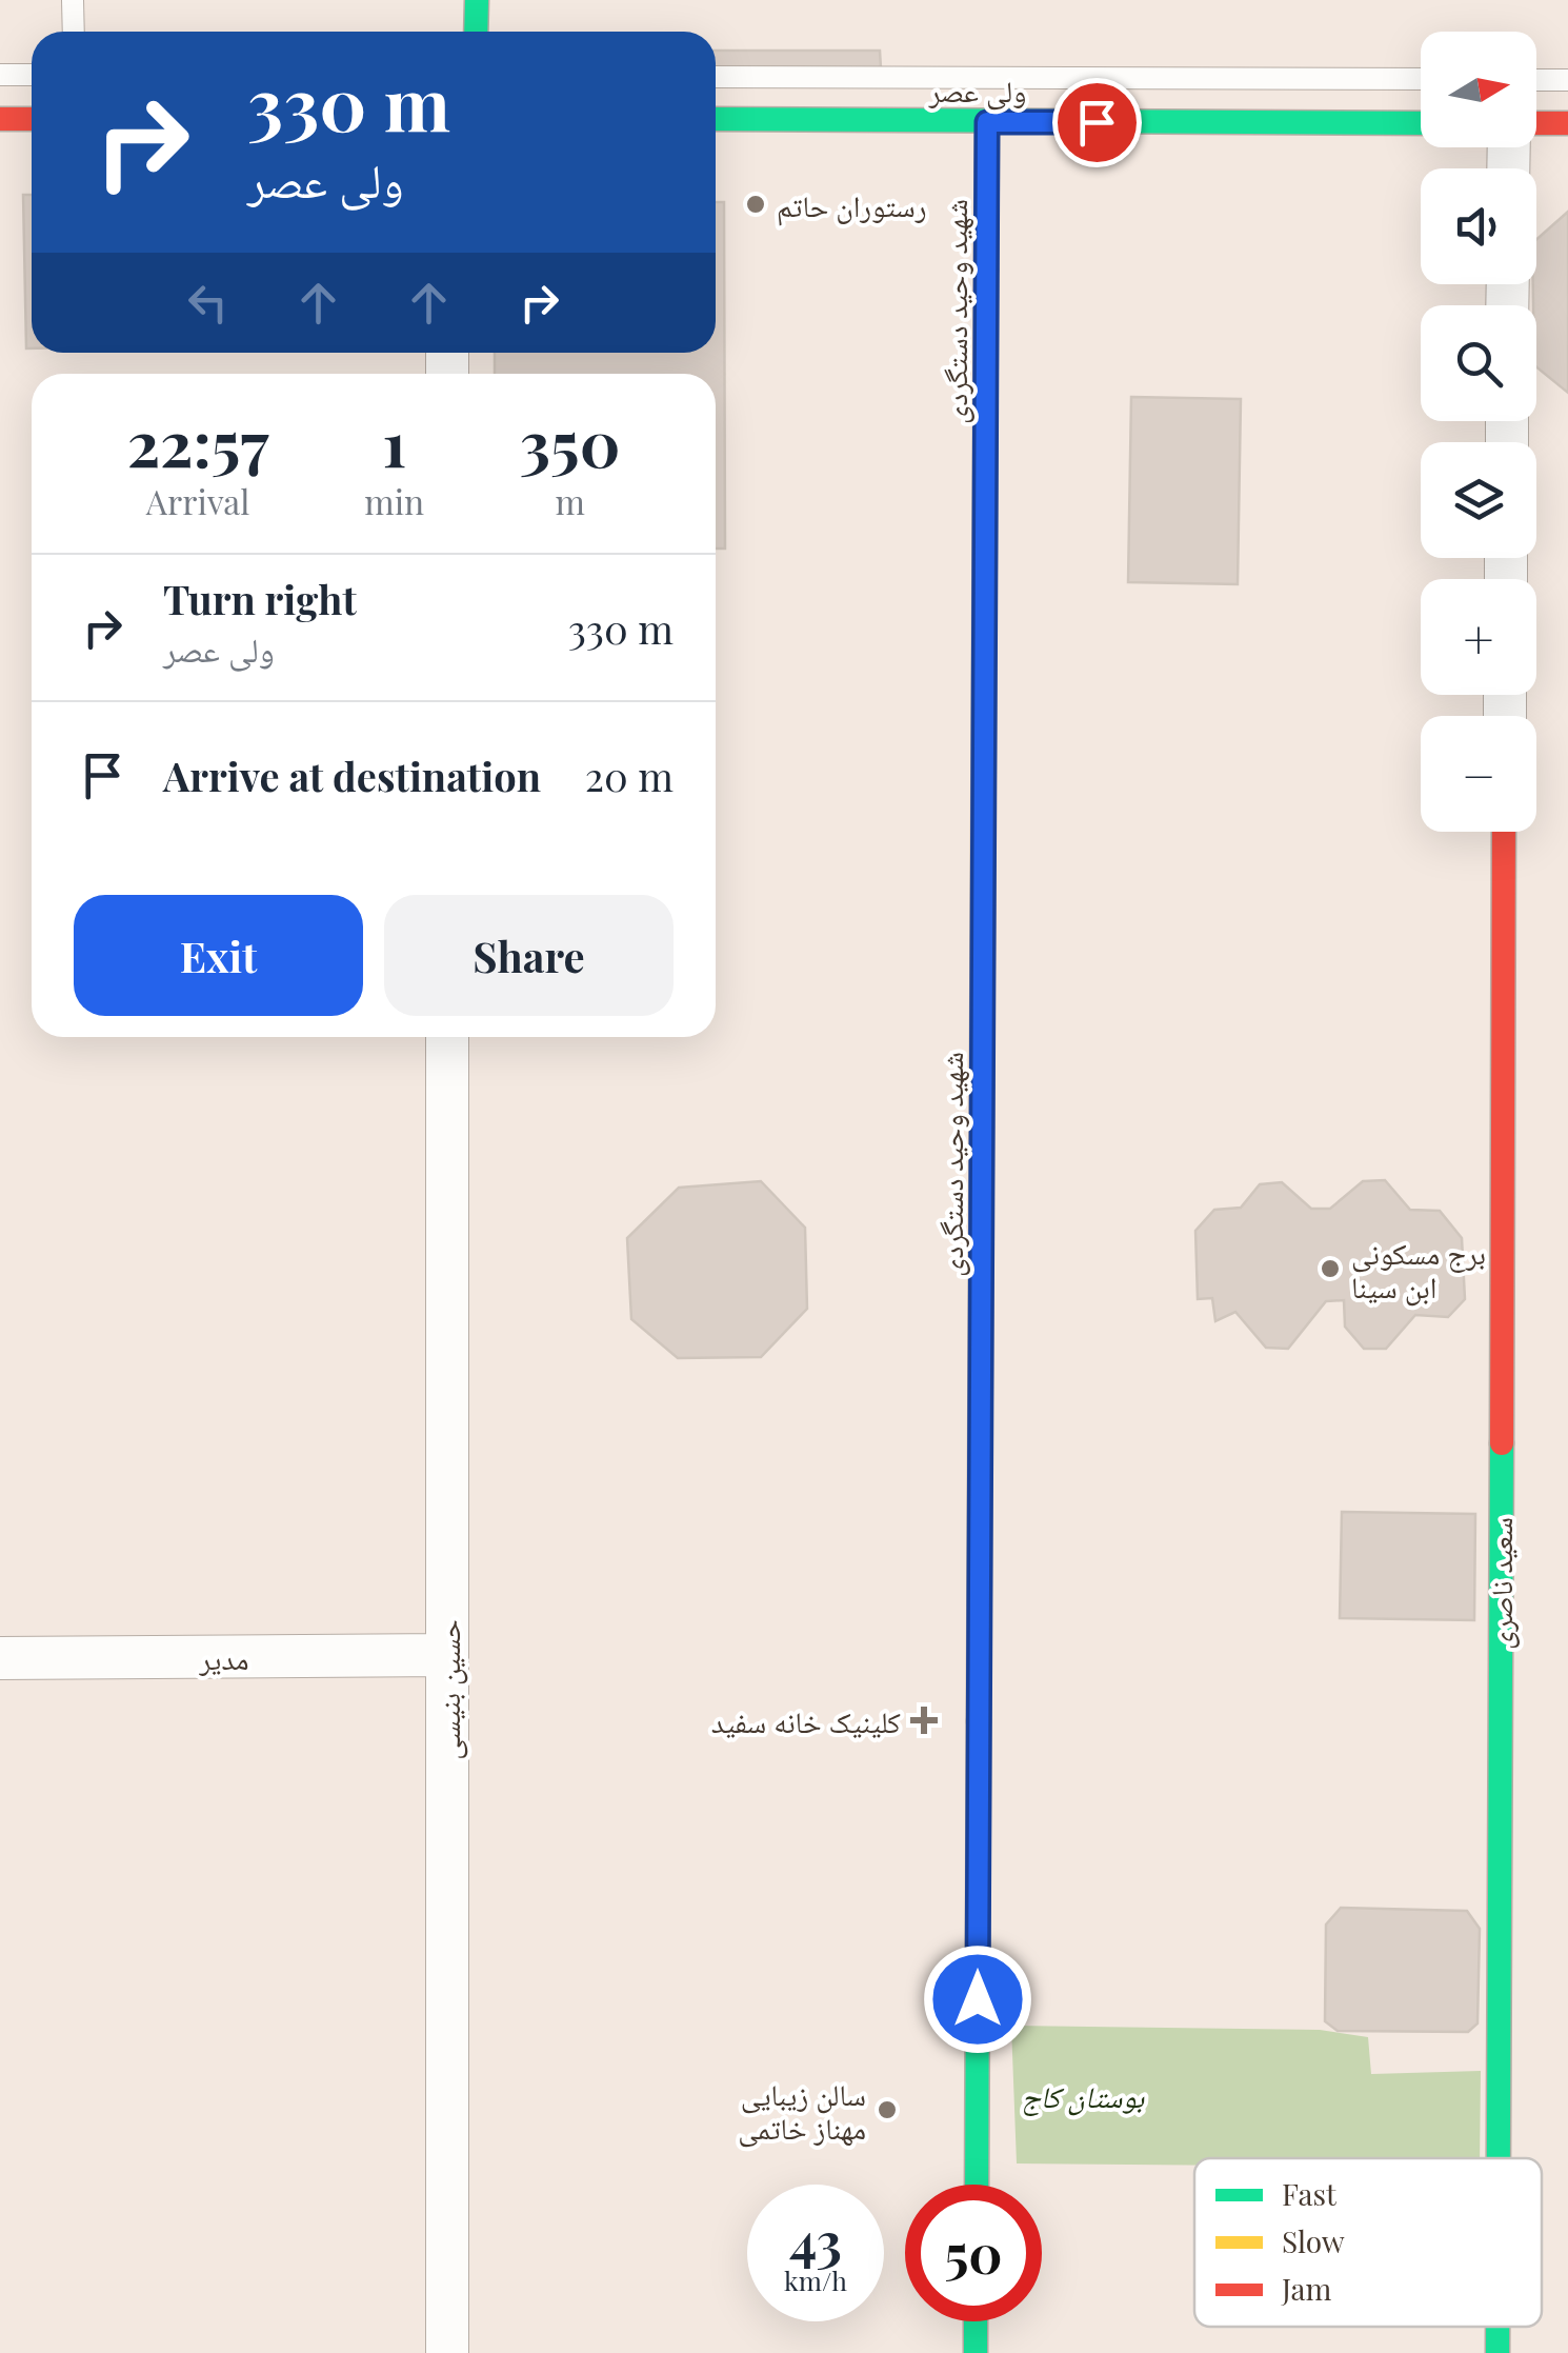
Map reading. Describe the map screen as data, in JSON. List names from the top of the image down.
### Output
{
  "streets": {
    "main road": ["ولی عصر", "شهید وحید دستگردی", "سعید ناصری"],
    "street": ["مدیر", "حسین بنیسی"]
  },
  "crossings": [
    ["ولی عصر", "شهید وحید دستگردی"],
    ["مدیر", "حسین بنیسی"]
  ],
  "parks": ["بوستان کاج"],
  "places": {
    "other": ["رستوران حاتم", "برج مسکونی ابن سینا", "سالن زیبایی مهناز خاتمی"],
    "health": ["کلینیک خانه سفید"]
  },
  "legend": ["Fast", "Slow", "Jam"],
  "north": "right",
  "page": {
    "map_buttons": ["+", "−"],
    "turn": ["330 m", "ولی عصر"],
    "eta": [
      "22:57",
      "Arrival",
      "1",
      "min",
      "350",
      "m"
    ],
    "list": [
      {
        "name": "Turn right",
        "note": "ولی عصر",
        "value": "330 m"
      },
      {
        "name": "Arrive at destination",
        "value": "20 m"
      }
    ],
    "buttons": ["Exit", "Share"],
    "speed": "43 km/h",
    "limit": "50"
  }
}
